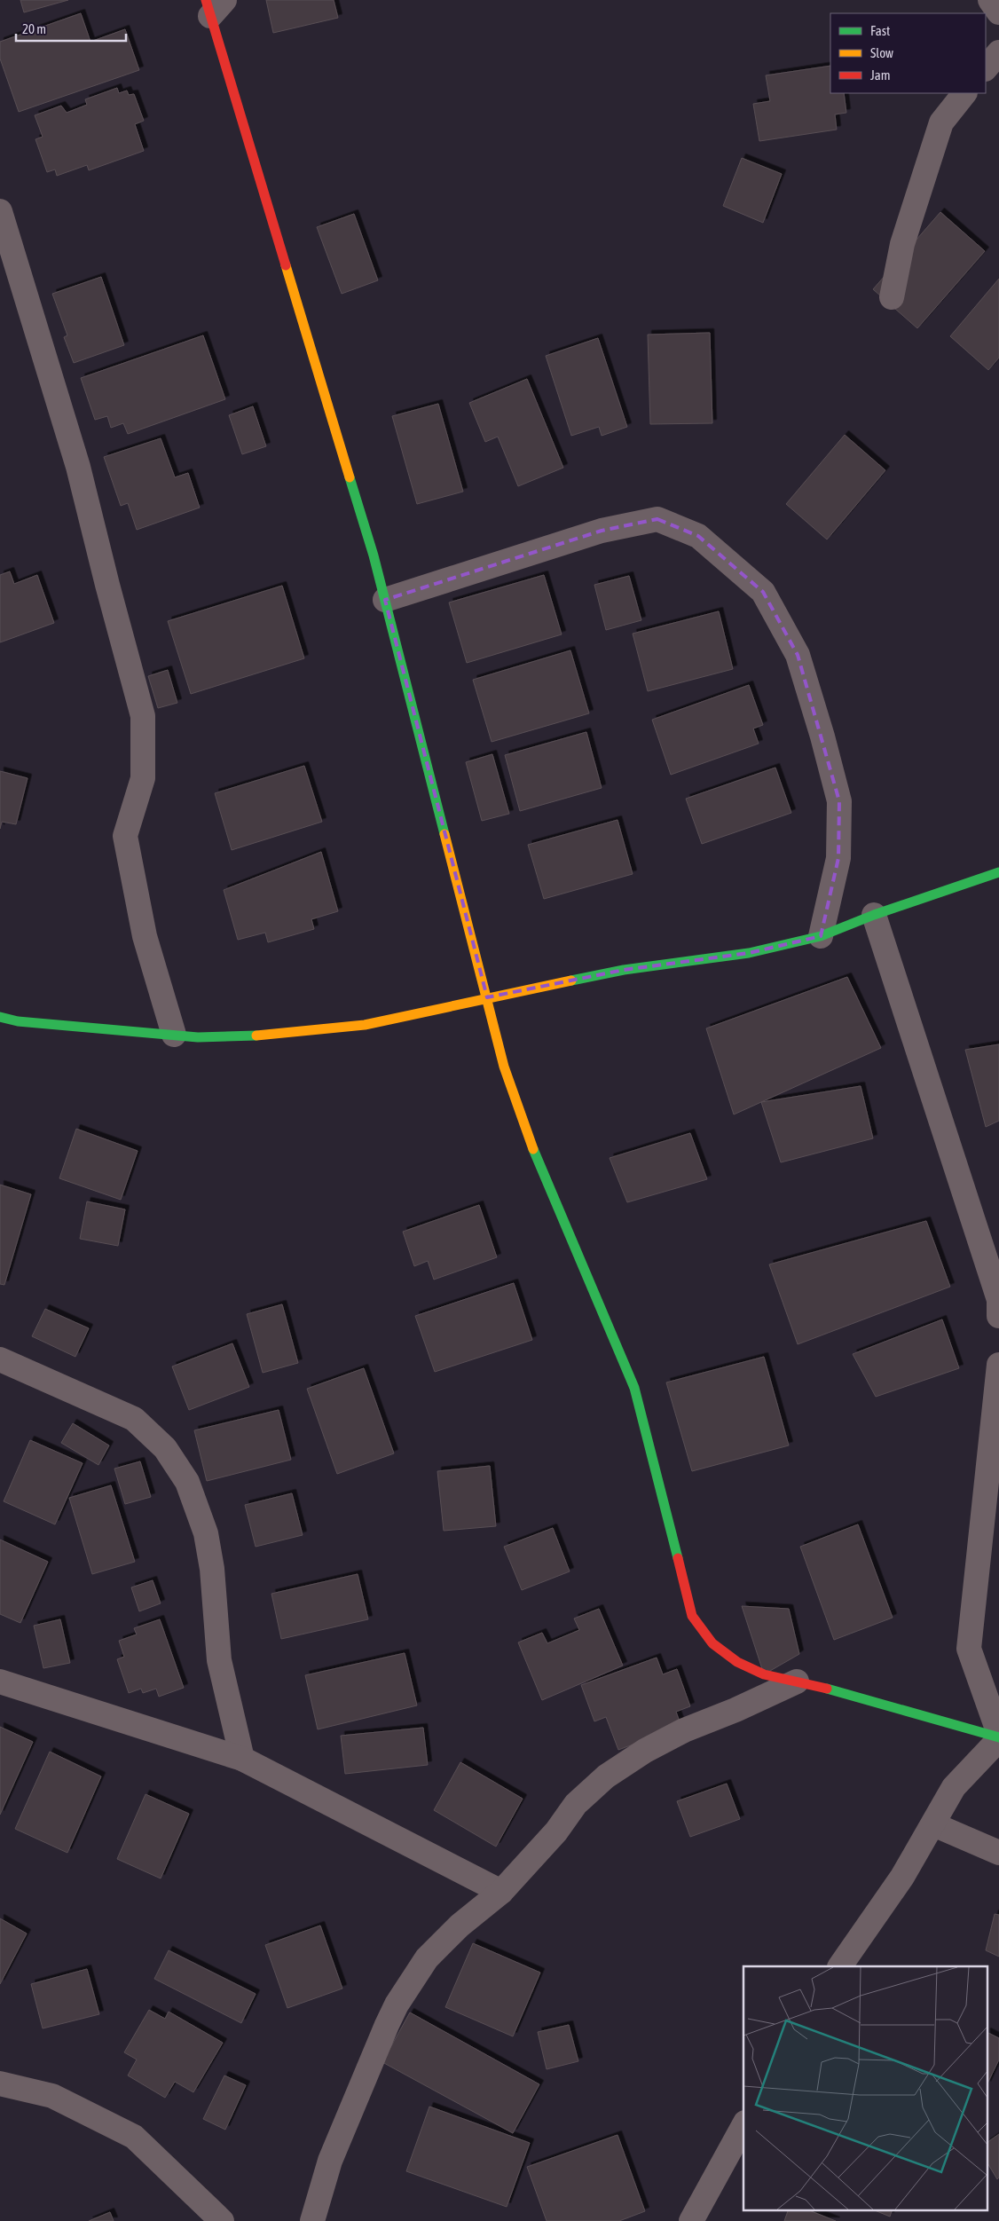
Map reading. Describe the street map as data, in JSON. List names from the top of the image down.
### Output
{
  "legend": ["Fast", "Slow", "Jam"],
  "scale_bar": "20 m"
}
